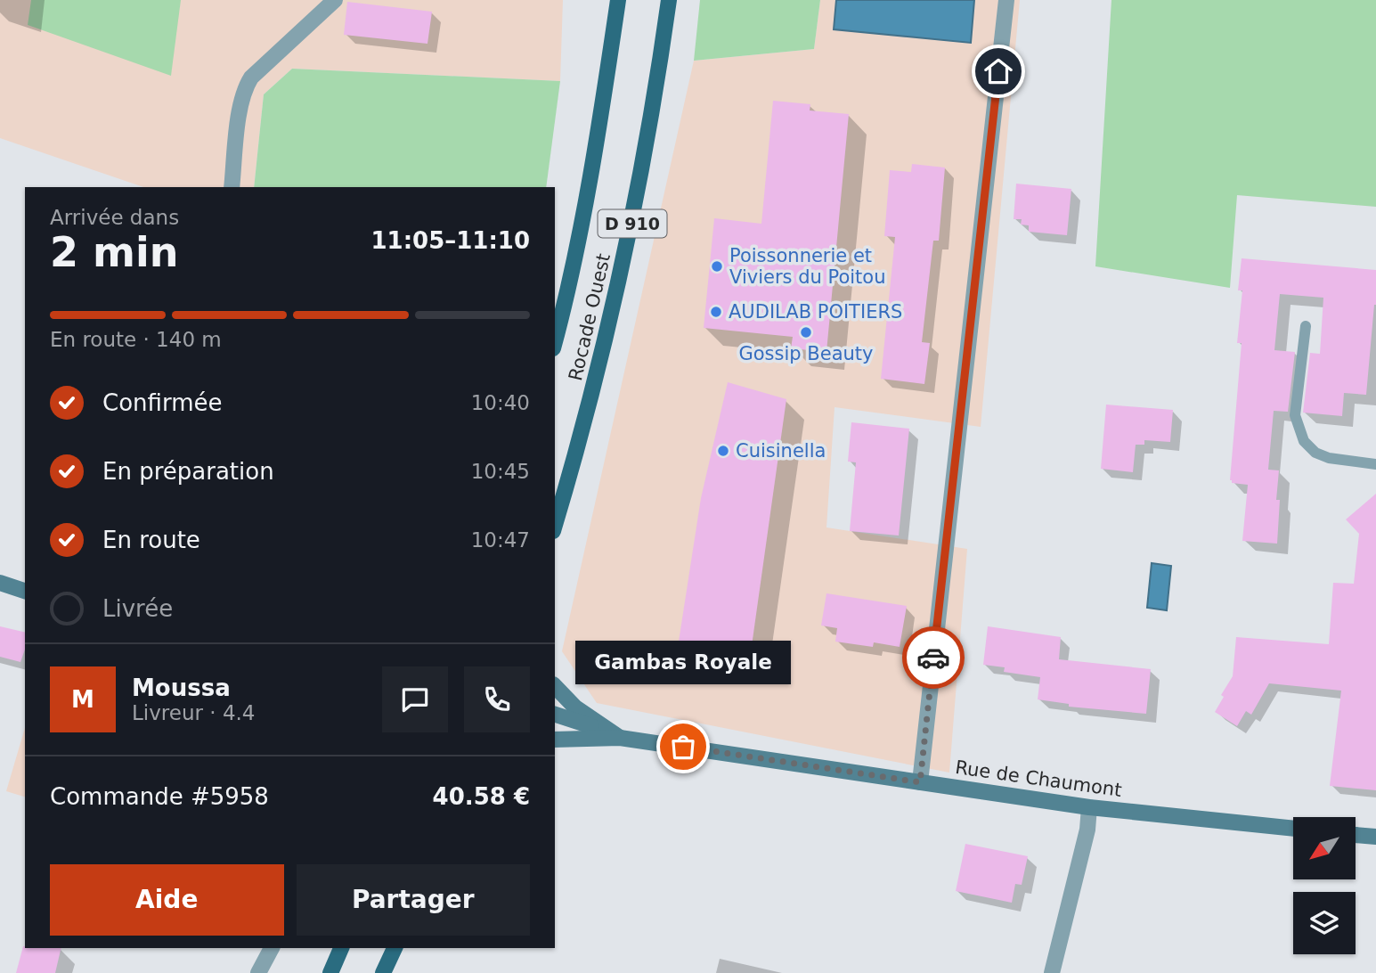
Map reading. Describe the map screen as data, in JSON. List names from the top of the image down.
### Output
{
  "streets": {
    "main road": ["D 910", "Rocade Ouest"],
    "street": ["Rue de Chaumont"]
  },
  "places": [
    "Poissonnerie et Viviers du Poitou",
    "AUDILAB POITIERS",
    "Gossip Beauty",
    "Cuisinella",
    "Gambas Royale"
  ],
  "north": "bottom left",
  "page": {
    "heading": ["2 min", "Arrivée dans", "11:05–11:10"],
    "panel": [
      "Moussa",
      "Livreur · 4.4",
      "Commande #5958",
      "40.58 €"
    ],
    "bar": "En route · 140 m",
    "list": [
      ["Confirmée", "10:40"],
      ["En préparation", "10:45"],
      ["En route", "10:47"],
      "Livrée"
    ],
    "bubble": "Gambas Royale",
    "round": "M",
    "buttons": ["Aide", "Partager"]
  }
}
